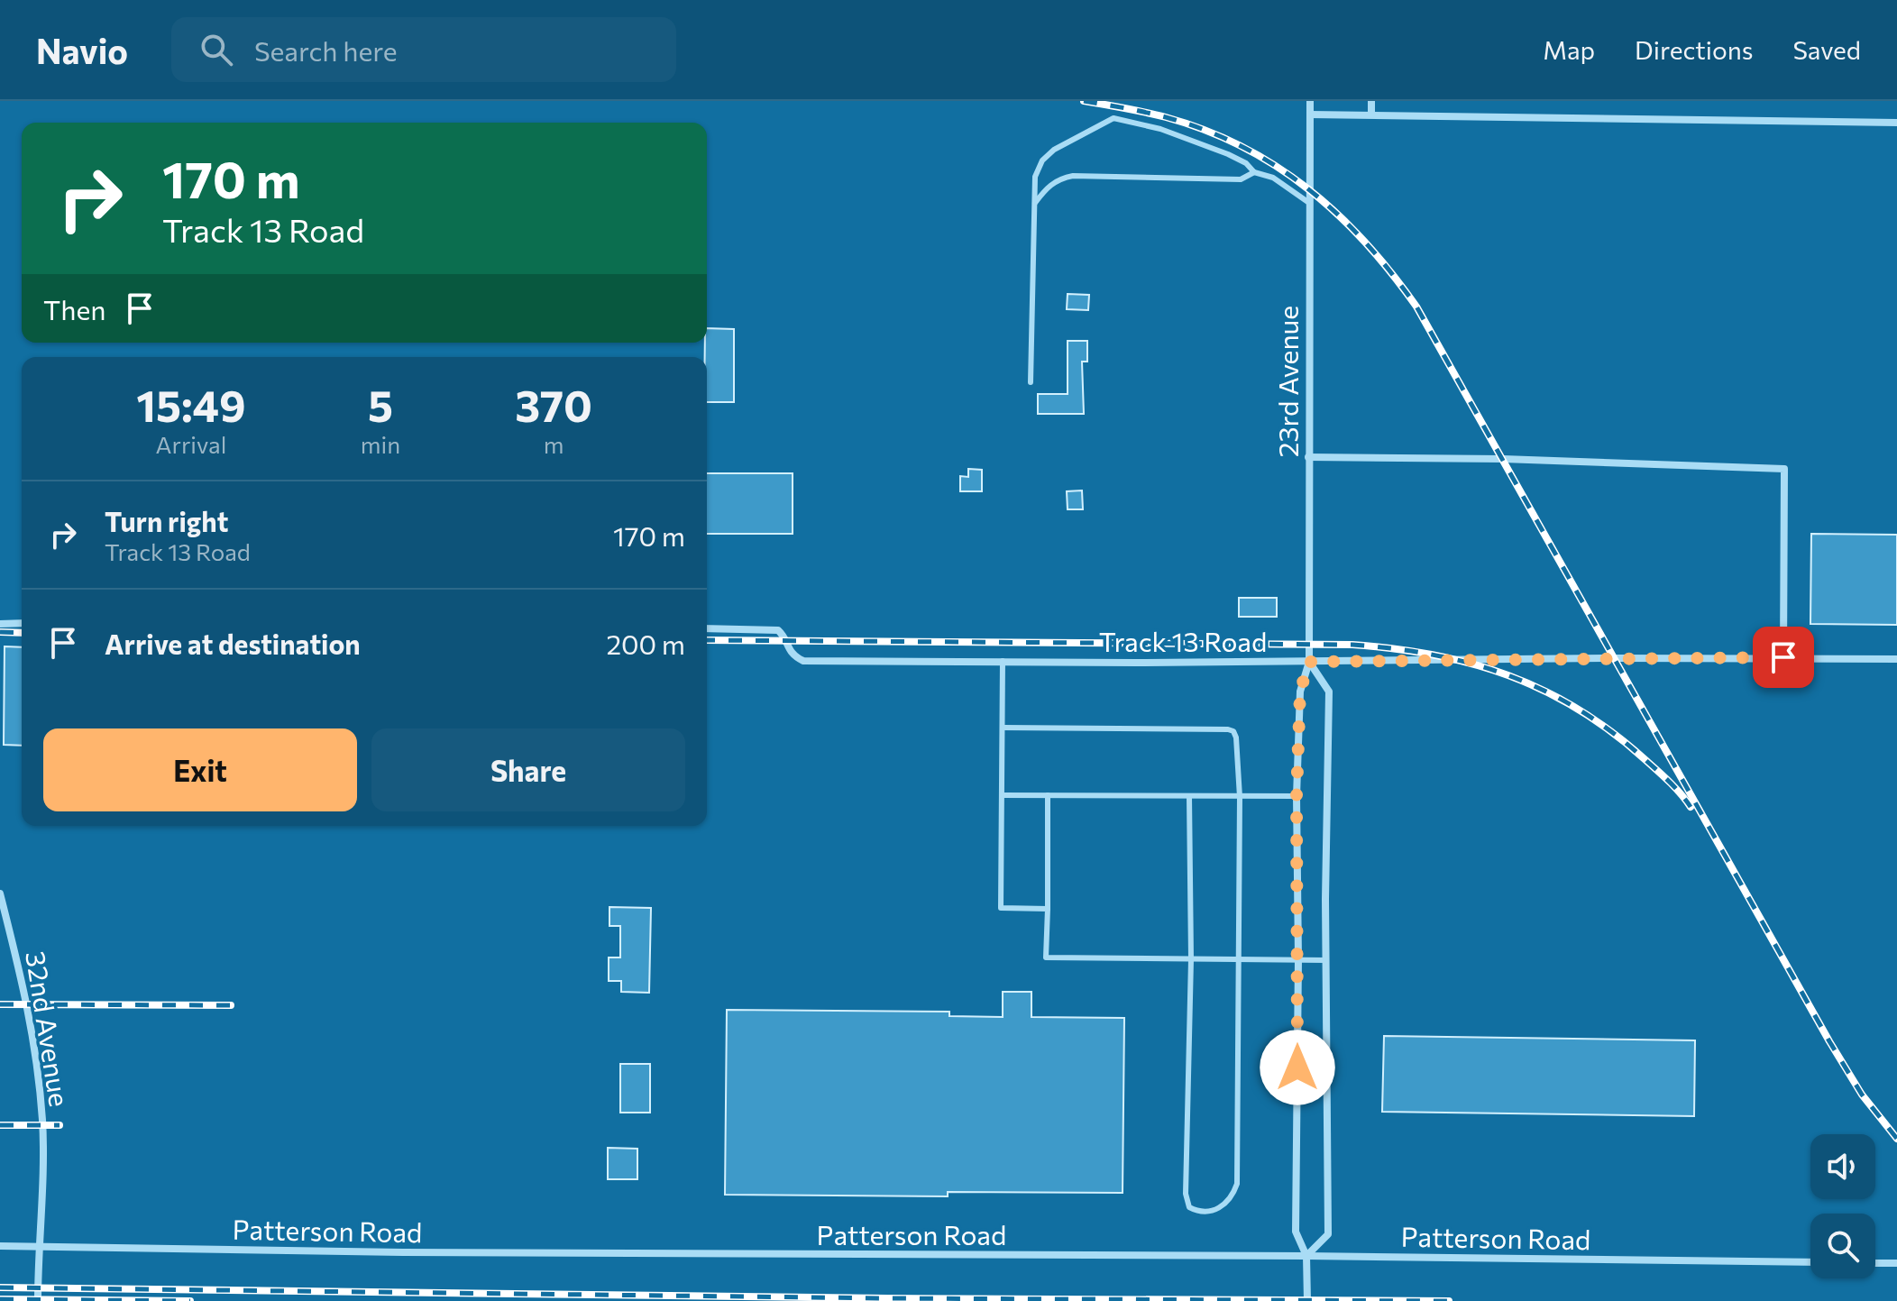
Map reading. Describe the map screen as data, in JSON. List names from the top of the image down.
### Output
{
  "streets": {
    "street": [
      "23rd Avenue",
      "Track 13 Road",
      "32nd Avenue",
      "Patterson Road"
    ]
  },
  "crossings": [
    ["23rd Avenue", "Track 13 Road"],
    ["23rd Avenue", "Patterson Road"],
    ["32nd Avenue", "Patterson Road"]
  ],
  "page": {
    "header": "Navio",
    "search": "Search here",
    "nav": ["Map", "Directions", "Saved"],
    "turn": ["170 m", "Track 13 Road"],
    "then": "Then",
    "eta": [
      "15:49",
      "Arrival",
      "5",
      "min",
      "370",
      "m"
    ],
    "list": [
      {
        "name": "Turn right",
        "note": "Track 13 Road",
        "value": "170 m"
      },
      {
        "name": "Arrive at destination",
        "value": "200 m"
      }
    ],
    "buttons": ["Exit", "Share"]
  }
}
